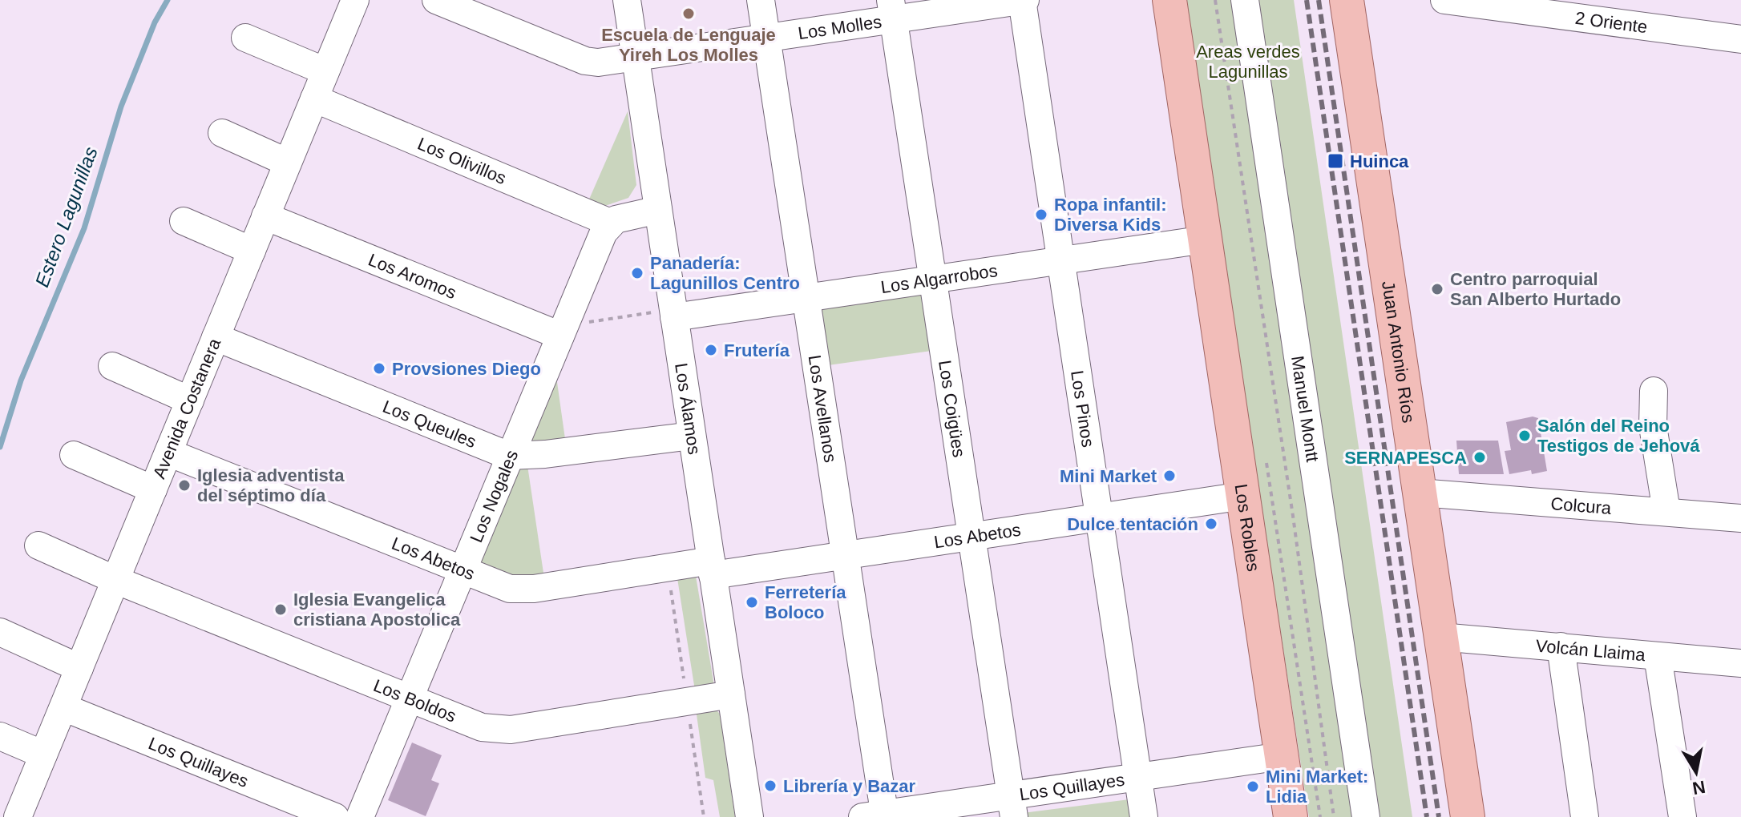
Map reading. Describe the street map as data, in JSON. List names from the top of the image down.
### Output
{
  "streets": {
    "main road": ["Juan Antonio Ríos", "Los Robles"],
    "street": [
      "2 Oriente",
      "Los Molles",
      "Los Olivillos",
      "Los Aromos",
      "Los Algarrobos",
      "Avenida Costanera",
      "Los Álamos",
      "Los Avellanos",
      "Los Coigües",
      "Los Pinos",
      "Manuel Montt",
      "Los Queules",
      "Los Nogales",
      "Colcura",
      "Los Abetos",
      "Volcán Llaima",
      "Los Boldos",
      "Los Quillayes"
    ]
  },
  "crossings": [
    ["Los Molles", "Los Álamos"],
    ["Los Molles", "Los Avellanos"],
    ["Los Molles", "Los Coigües"],
    ["Los Molles", "Los Pinos"],
    ["Los Olivillos", "Avenida Costanera"],
    ["Los Olivillos", "Los Nogales"],
    ["Los Aromos", "Avenida Costanera"],
    ["Los Aromos", "Los Nogales"],
    ["Los Algarrobos", "Los Álamos"],
    ["Los Algarrobos", "Los Avellanos"],
    ["Los Algarrobos", "Los Coigües"],
    ["Los Algarrobos", "Los Pinos"],
    ["Los Algarrobos", "Los Robles"],
    ["Juan Antonio Ríos", "Colcura"],
    ["Juan Antonio Ríos", "Volcán Llaima"],
    ["Avenida Costanera", "Los Queules"],
    ["Avenida Costanera", "Los Abetos"],
    ["Avenida Costanera", "Los Boldos"],
    ["Avenida Costanera", "Los Quillayes"],
    ["Los Álamos", "Los Queules"],
    ["Los Álamos", "Los Abetos"],
    ["Los Álamos", "Los Boldos"],
    ["Los Avellanos", "Los Abetos"],
    ["Los Avellanos", "Los Quillayes"],
    ["Los Coigües", "Los Abetos"],
    ["Los Coigües", "Los Quillayes"],
    ["Los Pinos", "Los Abetos"],
    ["Los Pinos", "Los Quillayes"],
    ["Los Queules", "Los Nogales"],
    ["Los Nogales", "Los Abetos"],
    ["Los Nogales", "Los Boldos"],
    ["Los Robles", "Los Abetos"],
    ["Los Robles", "Los Quillayes"]
  ],
  "water": ["Estero Lagunillas"],
  "parks": ["Areas verdes Lagunillas"],
  "places": {
    "other": [
      "Escuela de Lenguaje Yireh Los Molles",
      "Ropa infantil: Diversa Kids",
      "Panadería: Lagunillos Centro",
      "Centro parroquial San Alberto Hurtado",
      "Frutería",
      "Provsiones Diego",
      "Salón del Reino Testigos de Jehová",
      "SERNAPESCA",
      "Mini Market",
      "Iglesia adventista del séptimo día",
      "Dulce tentación",
      "Ferretería Boloco",
      "Iglesia Evangelica cristiana Apostolica",
      "Librería y Bazar",
      "Mini Market: Lidia"
    ],
    "transit": ["Huinca"]
  },
  "north": "bottom"
}
